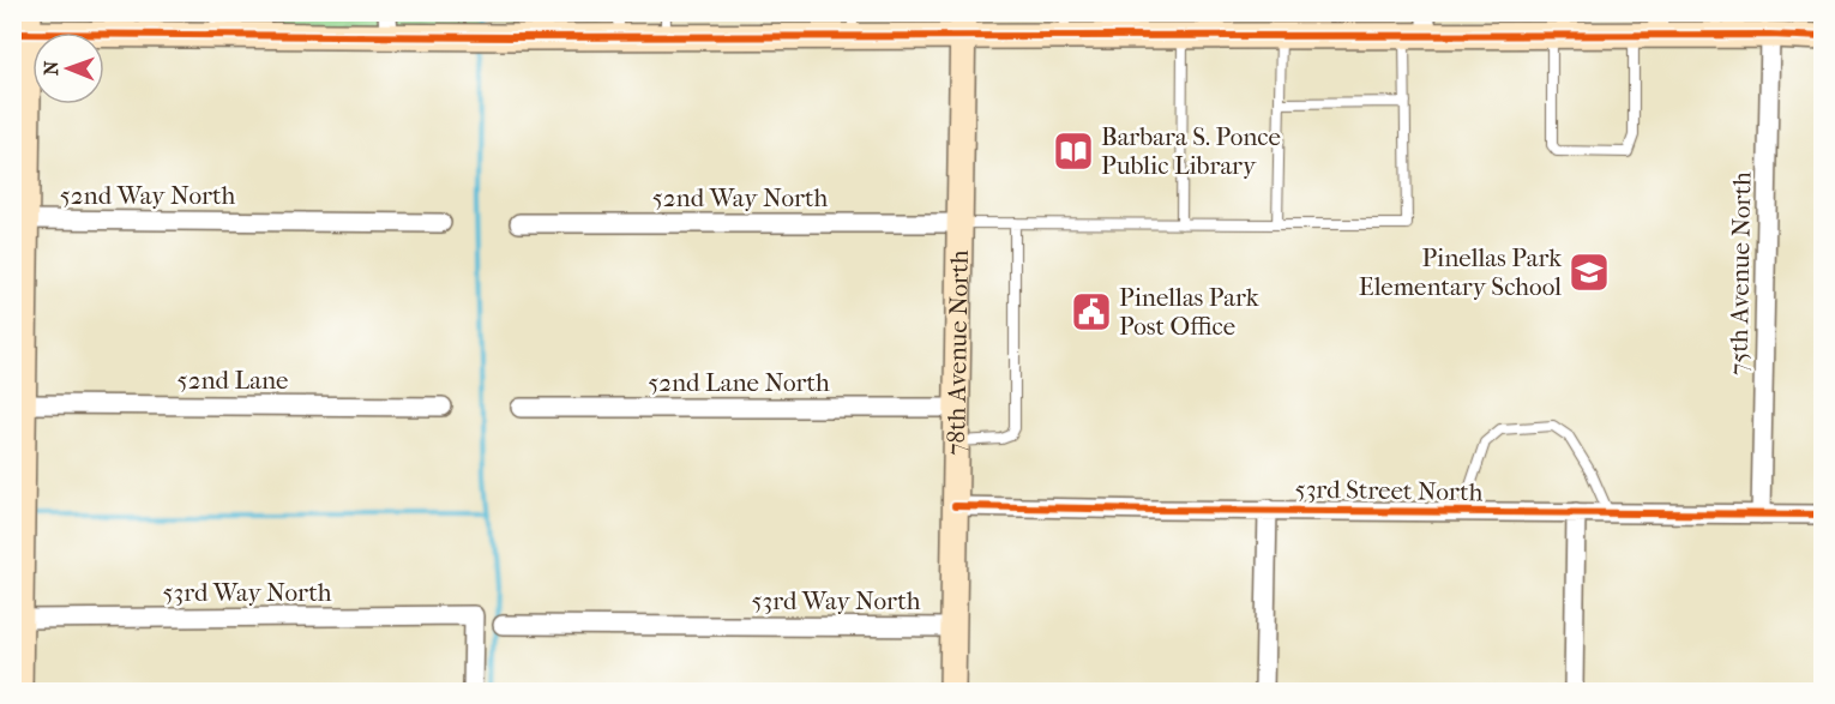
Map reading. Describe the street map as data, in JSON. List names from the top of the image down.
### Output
{
  "streets": {
    "street": [
      "52nd Way North",
      "75th Avenue North",
      "78th Avenue North",
      "52nd Lane",
      "52nd Lane North",
      "53rd Street North",
      "53rd Way North"
    ]
  },
  "crossings": [
    ["52nd Way North", "78th Avenue North"],
    ["75th Avenue North", "53rd Street North"],
    ["78th Avenue North", "52nd Lane North"],
    ["78th Avenue North", "53rd Street North"],
    ["78th Avenue North", "53rd Way North"]
  ],
  "places": {
    "library": ["Barbara S. Ponce Public Library"],
    "school or university": ["Pinellas Park Elementary School"],
    "public building": ["Pinellas Park Post Office"]
  },
  "north": "left"
}
